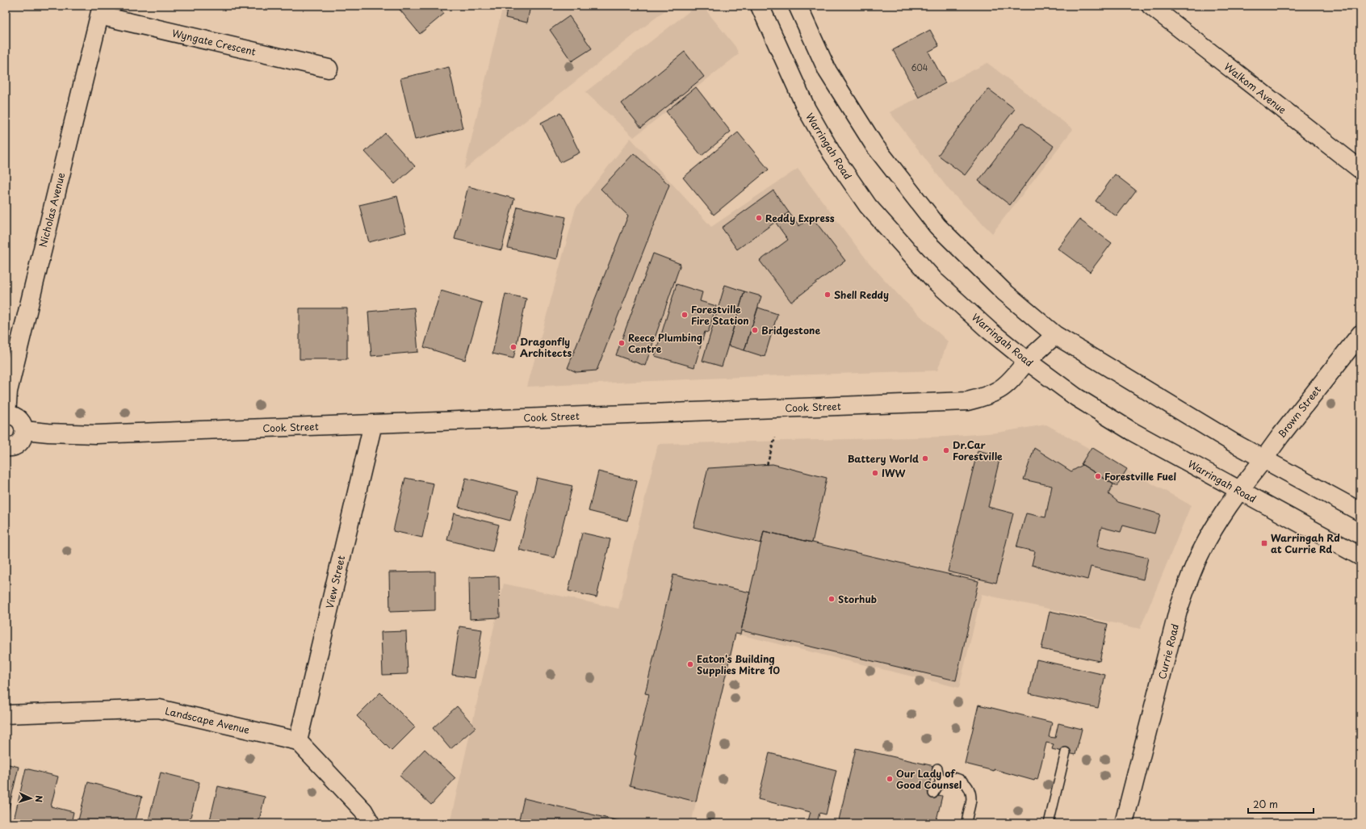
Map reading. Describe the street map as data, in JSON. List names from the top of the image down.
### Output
{
  "streets": {
    "main road": [
      "Wyngate Crescent",
      "Walkom Avenue",
      "Warringah Road",
      "Nicholas Avenue",
      "Cook Street",
      "Brown Street",
      "View Street",
      "Currie Road",
      "Landscape Avenue"
    ]
  },
  "crossings": [
    ["Wyngate Crescent", "Nicholas Avenue"],
    ["Warringah Road", "Cook Street"],
    ["Warringah Road", "Brown Street"],
    ["Warringah Road", "Currie Road"],
    ["Cook Street", "View Street"],
    ["Brown Street", "Currie Road"],
    ["View Street", "Landscape Avenue"]
  ],
  "places": {
    "other": [
      "Reddy Express",
      "Shell Reddy",
      "Forestville Fire Station",
      "Bridgestone",
      "Reece Plumbing Centre",
      "Dragonfly Architects",
      "Dr.Car Forestville",
      "Battery World",
      "IWW",
      "Forestville Fuel",
      "Storhub",
      "Eaton's Building Supplies Mitre 10",
      "Our Lady of Good Counsel"
    ],
    "transit": ["Warringah Rd at Currie Rd"]
  },
  "house_numbers": ["604"],
  "scale_bar": "20 m",
  "north": "right"
}
